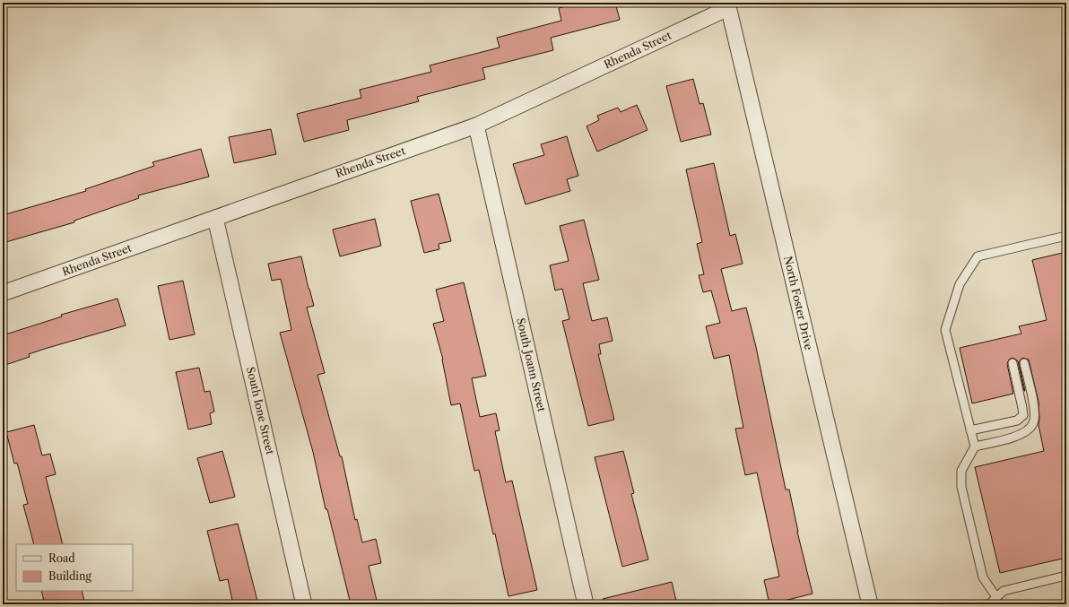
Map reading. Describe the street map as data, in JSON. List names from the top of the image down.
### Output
{
  "streets": {
    "street": [
      "Rhenda Street",
      "North Foster Drive",
      "South Joann Street",
      "South Ione Street"
    ]
  },
  "crossings": [
    ["Rhenda Street", "North Foster Drive"],
    ["Rhenda Street", "South Joann Street"],
    ["Rhenda Street", "South Ione Street"]
  ],
  "legend": ["Road", "Building"]
}
